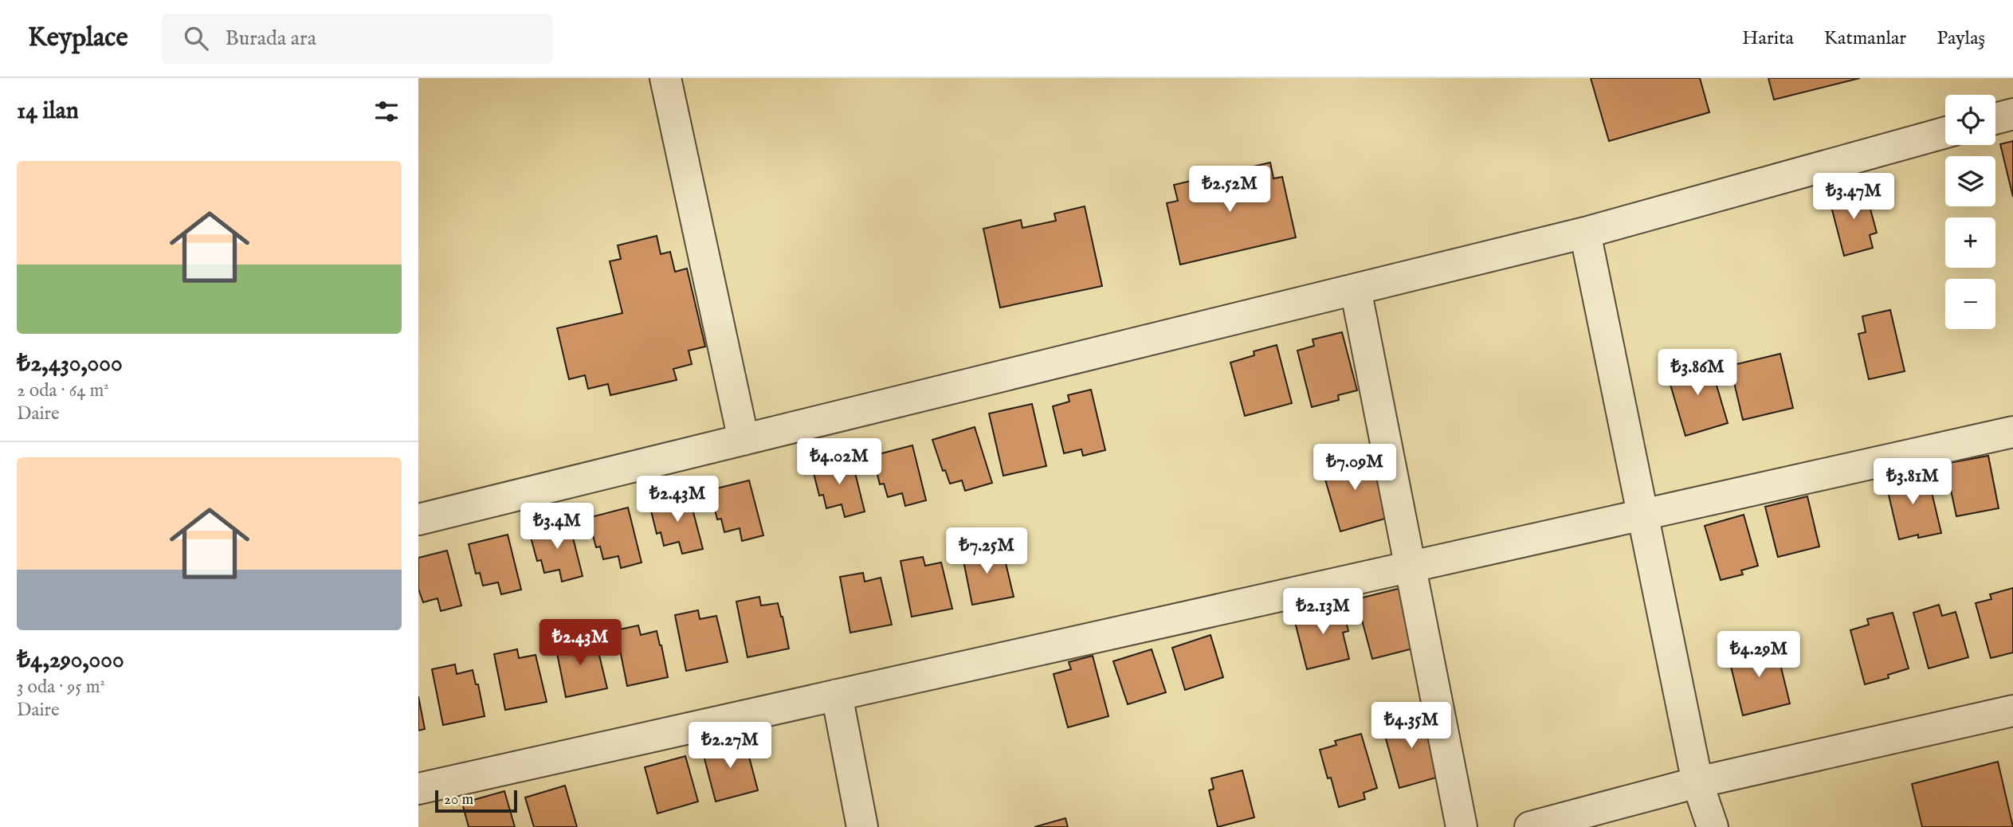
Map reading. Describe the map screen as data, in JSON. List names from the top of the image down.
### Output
{
  "scale_bar": "20 m",
  "page": {
    "header": "Keyplace",
    "search": "Burada ara",
    "nav": ["Harita", "Katmanlar", "Paylaş"],
    "heading": "14 ilan",
    "map_buttons": ["+", "−"],
    "list": [
      {
        "name": "₺2,430,000",
        "note": "2 oda · 64 m² · Daire"
      },
      {
        "name": "₺4,290,000",
        "note": "3 oda · 95 m² · Daire"
      }
    ],
    "price": [
      "₺2.52M",
      "₺3.47M",
      "₺3.86M",
      "₺4.02M",
      "₺7.09M",
      "₺3.81M",
      "₺2.43M",
      "₺3.4M",
      "₺7.25M",
      "₺2.13M",
      "₺2.43M",
      "₺4.29M",
      "₺4.35M",
      "₺2.27M"
    ],
    "scale": "20 m"
  }
}
